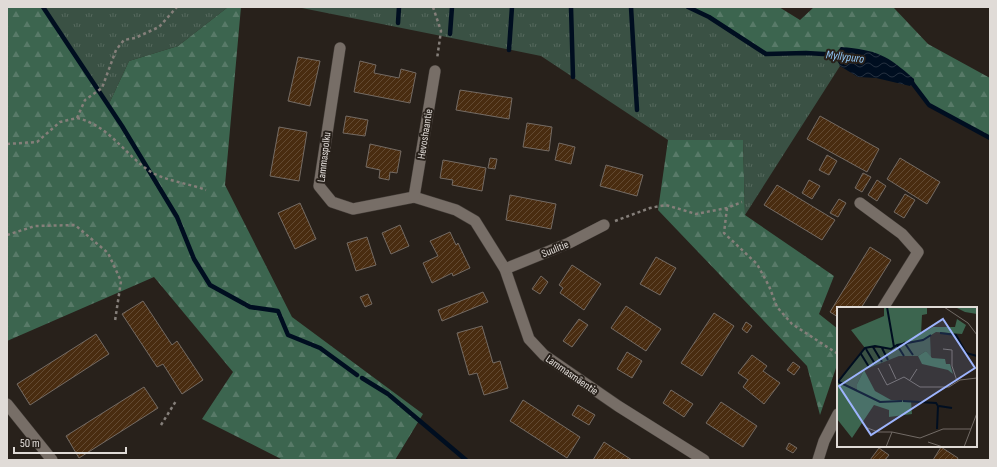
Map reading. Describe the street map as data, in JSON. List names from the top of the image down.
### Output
{
  "streets": {
    "street": [
      "Hevoshaantie",
      "Lammaspolku",
      "Suulitie",
      "Lammasmäentie"
    ]
  },
  "crossings": [
    ["Hevoshaantie", "Lammaspolku"],
    ["Hevoshaantie", "Lammasmäentie"],
    ["Lammaspolku", "Lammasmäentie"],
    ["Suulitie", "Lammasmäentie"]
  ],
  "water": ["Myllypuro"],
  "scale_bar": "50 m"
}
